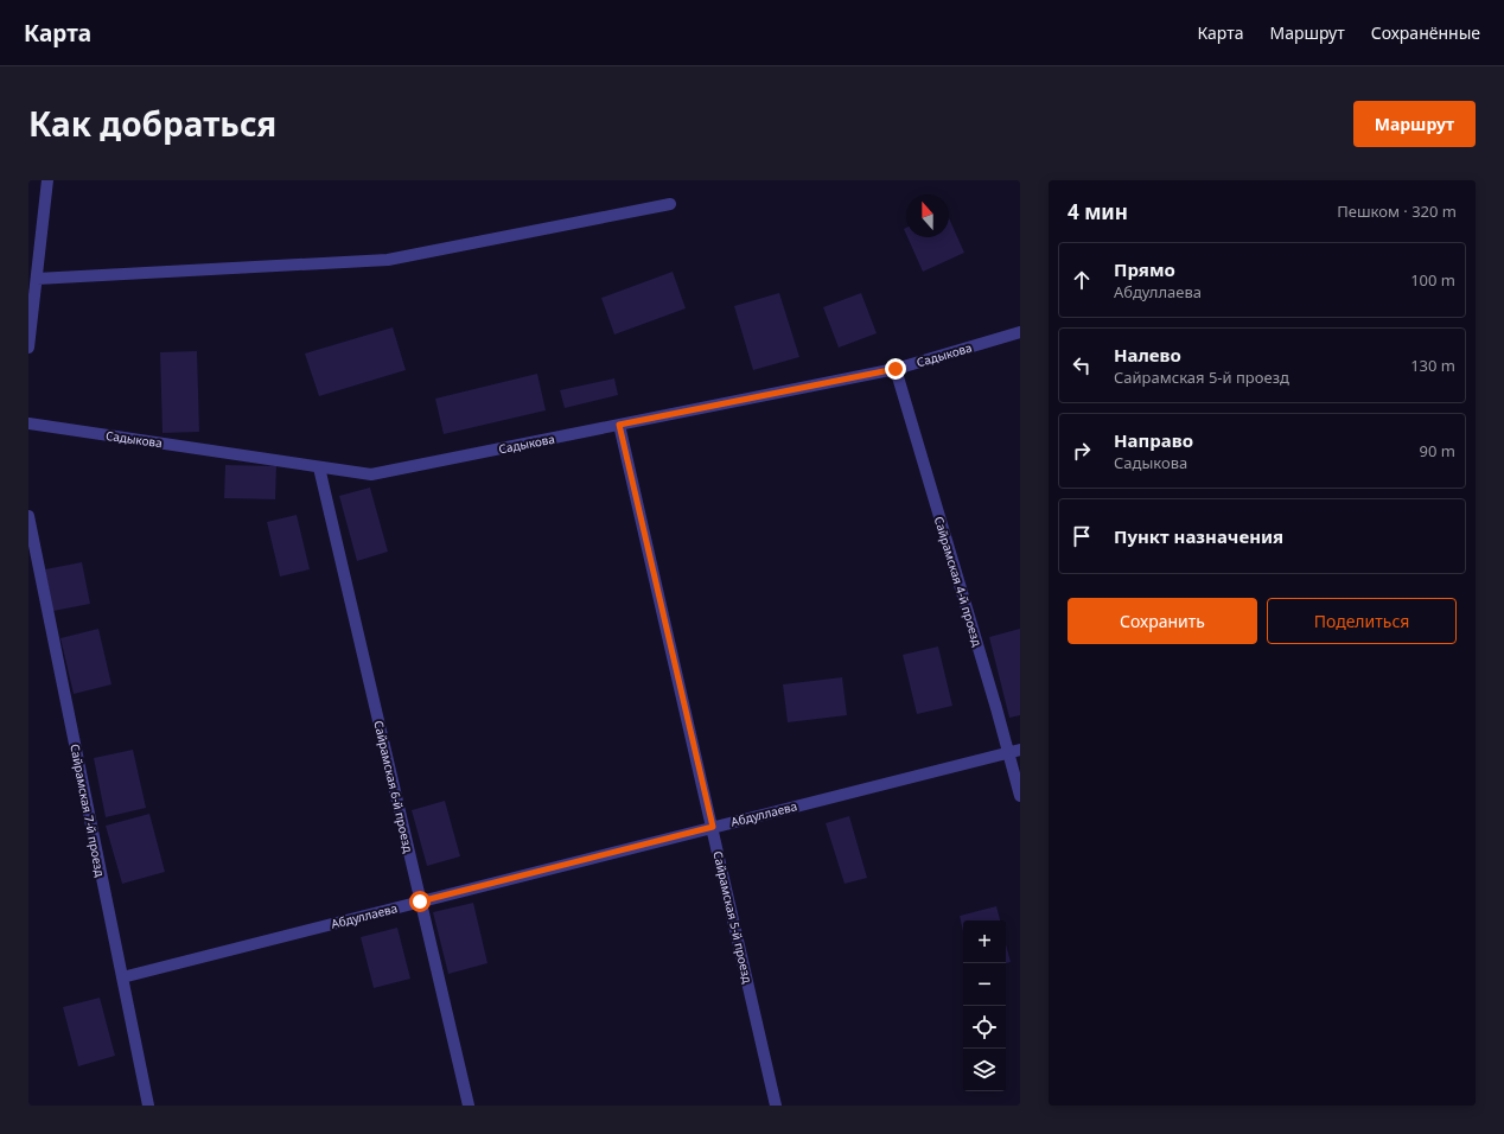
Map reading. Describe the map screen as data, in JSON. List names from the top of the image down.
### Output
{
  "streets": {
    "street": [
      "Садыкова",
      "Сайрамская 4-й проезд",
      "Сайрамская 6-й проезд",
      "Сайрамская 7-й проезд",
      "Абдуллаева",
      "Сайрамская 5-й проезд"
    ]
  },
  "crossings": [
    ["Садыкова", "Сайрамская 4-й проезд"],
    ["Садыкова", "Сайрамская 6-й проезд"],
    ["Садыкова", "Сайрамская 5-й проезд"],
    ["Сайрамская 4-й проезд", "Абдуллаева"],
    ["Сайрамская 6-й проезд", "Абдуллаева"],
    ["Сайрамская 7-й проезд", "Абдуллаева"],
    ["Абдуллаева", "Сайрамская 5-й проезд"]
  ],
  "north": "top",
  "page": {
    "header": "Карта",
    "nav": ["Карта", "Маршрут", "Сохранённые"],
    "title": "Как добраться",
    "buttons": [
      "Маршрут",
      ["Сохранить", "Поделиться"]
    ],
    "heading": ["4 мин", "Пешком · 320 m"],
    "list": [
      ["Прямо", "Абдуллаева", "100 m"],
      ["Налево", "Сайрамская 5-й проезд", "130 m"],
      ["Направо", "Садыкова", "90 m"],
      "Пункт назначения"
    ],
    "map_buttons": ["+", "−"]
  }
}
